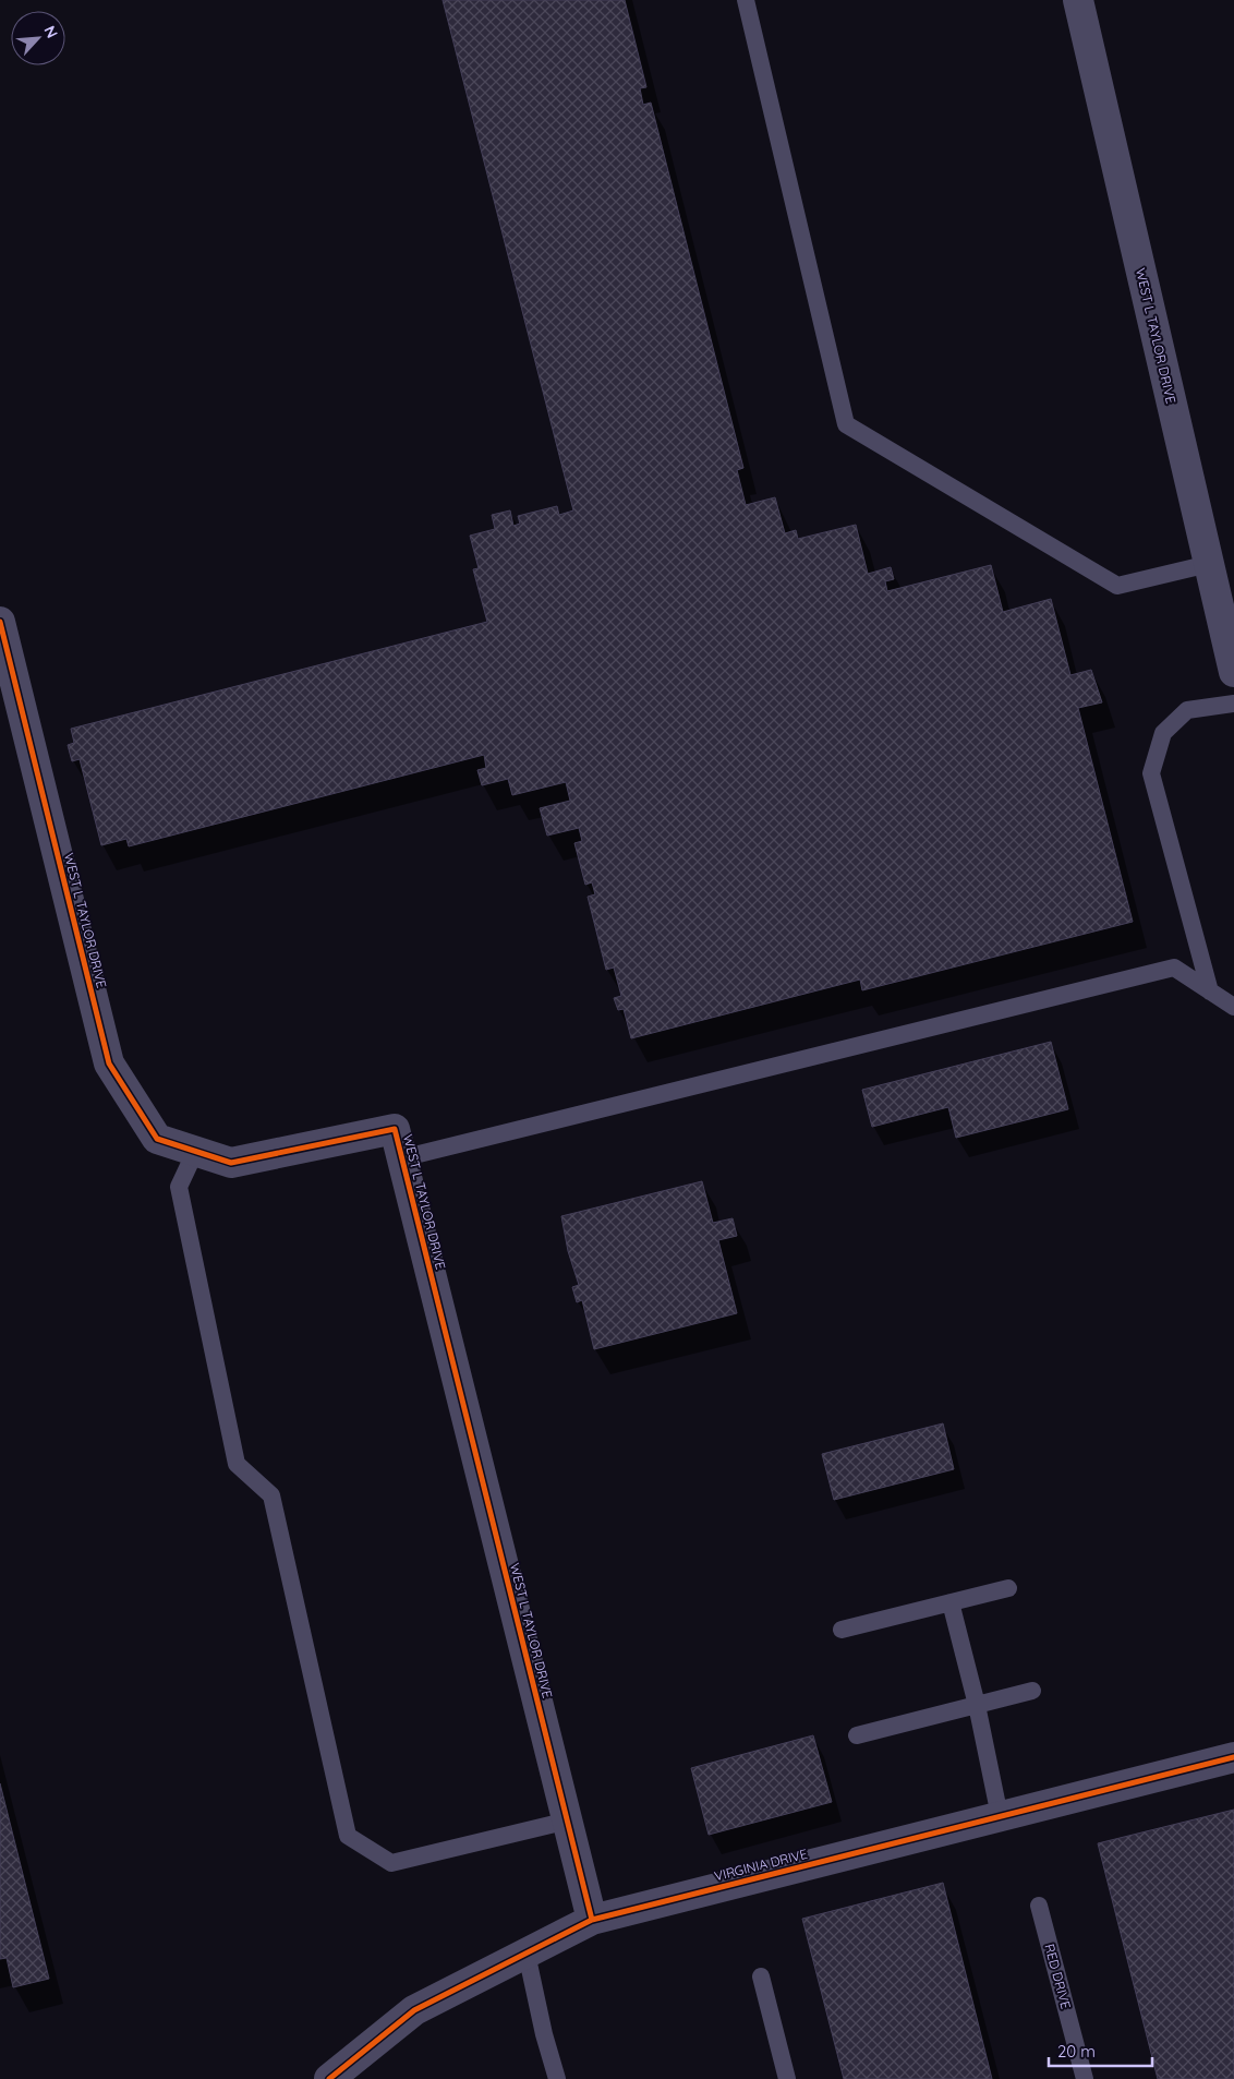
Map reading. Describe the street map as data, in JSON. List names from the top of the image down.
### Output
{
  "streets": {
    "street": ["WEST L TAYLOR DRIVE", "VIRGINIA DRIVE"],
    "lane": ["RED DRIVE"]
  },
  "crossings": [
    ["WEST L TAYLOR DRIVE", "VIRGINIA DRIVE"]
  ],
  "scale_bar": "20 m",
  "north": "top right"
}
